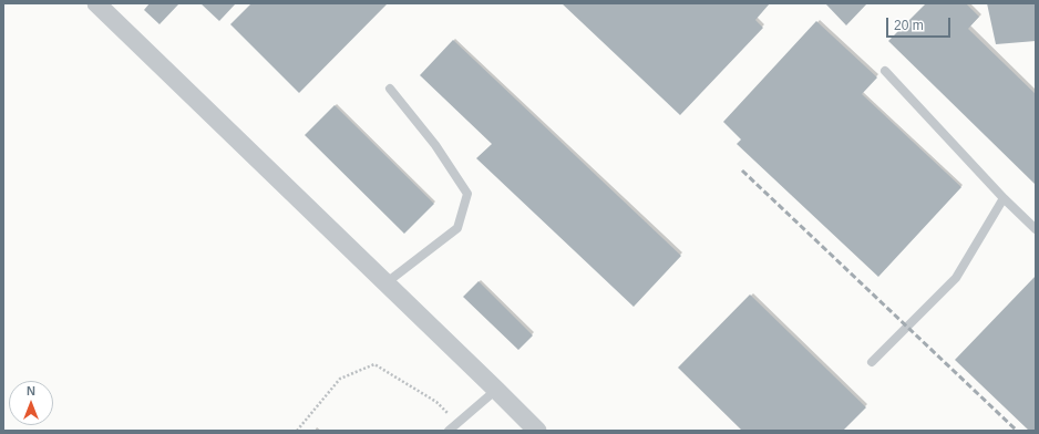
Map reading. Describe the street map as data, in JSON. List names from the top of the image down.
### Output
{
  "scale_bar": "20 m",
  "north": "top"
}
